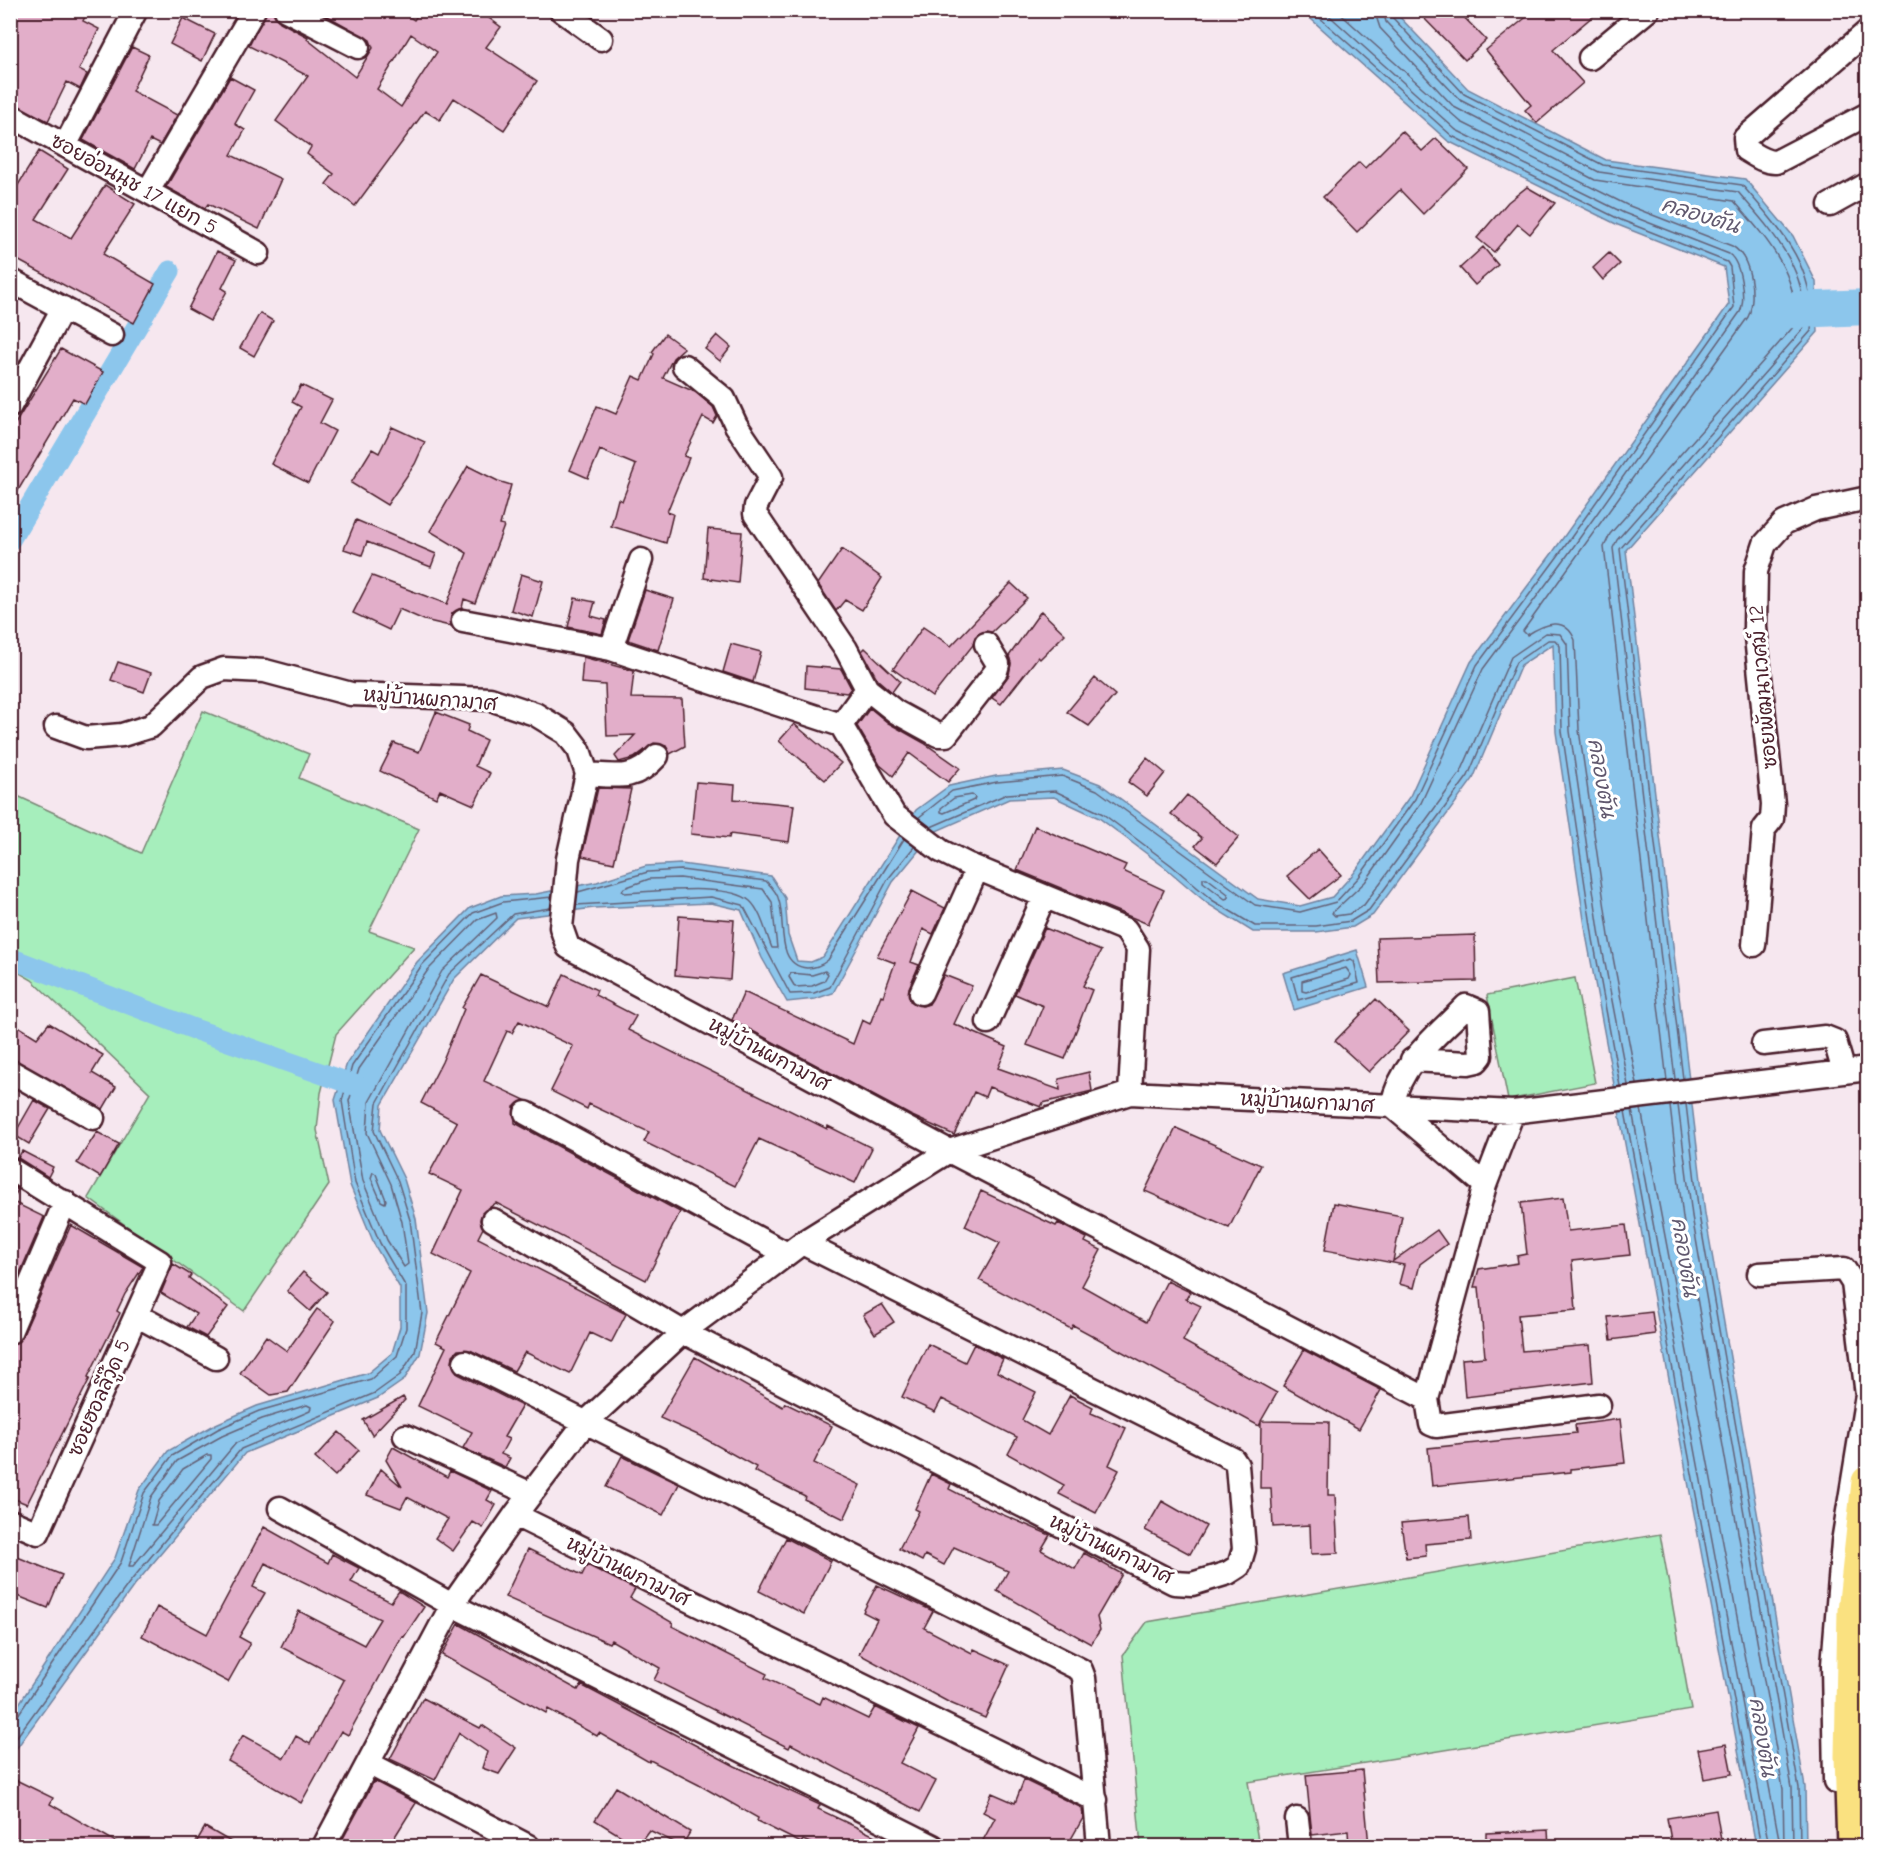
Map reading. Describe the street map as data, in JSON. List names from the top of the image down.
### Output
{
  "streets": {
    "street": [
      "ซอยอ่อนนุช 17 แยก 5",
      "ซอยพัฒนาเวศม์ 12",
      "หมู่บ้านผกามาศ",
      "ซอยฮอลลีวู๊ด 5"
    ]
  },
  "water": ["คลองตัน"]
}
